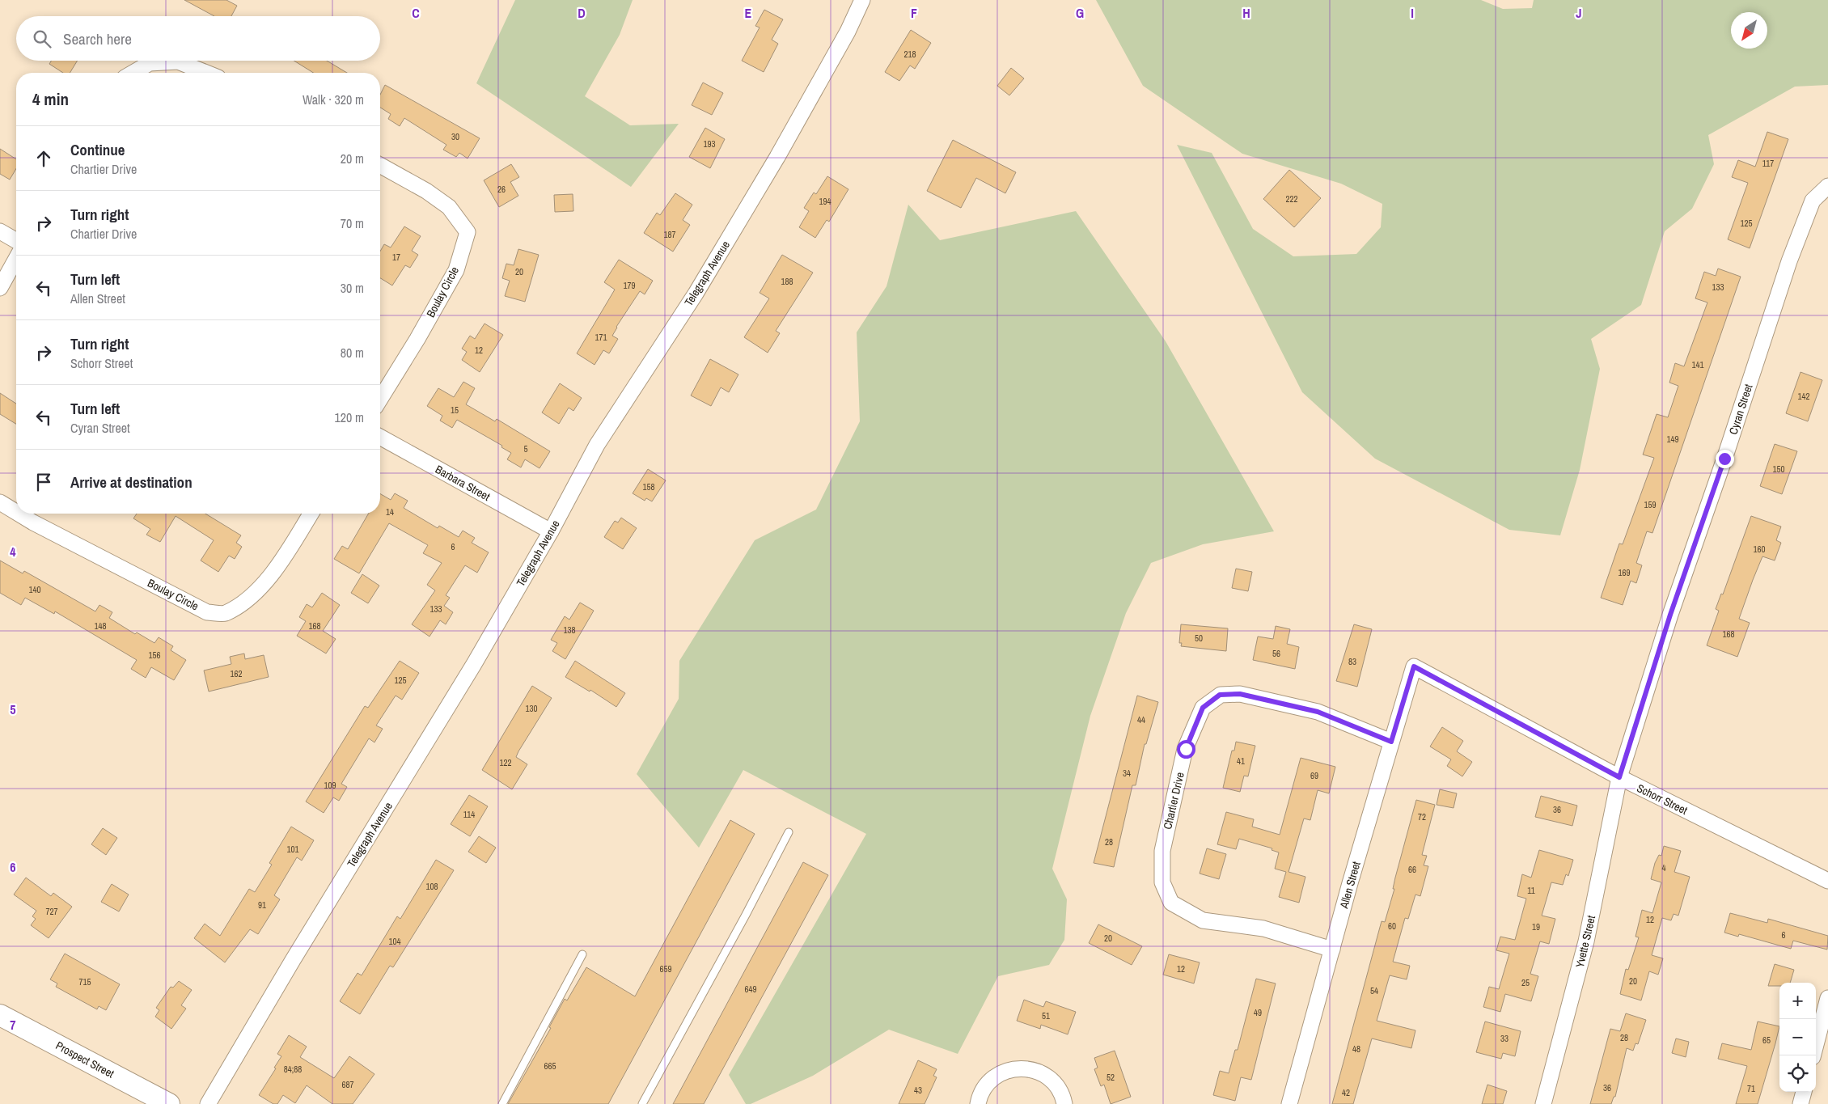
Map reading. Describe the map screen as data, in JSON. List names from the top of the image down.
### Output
{
  "streets": {
    "main road": ["Prospect Street"],
    "street": [
      "Telegraph Avenue",
      "Boulay Circle",
      "Cyran Street",
      "Barbara Street",
      "Schorr Street",
      "Chartier Drive",
      "Allen Street",
      "Yvette Street"
    ]
  },
  "crossings": [
    ["Telegraph Avenue", "Barbara Street"],
    ["Cyran Street", "Schorr Street"],
    ["Cyran Street", "Yvette Street"],
    ["Schorr Street", "Allen Street"],
    ["Schorr Street", "Yvette Street"],
    ["Chartier Drive", "Allen Street"]
  ],
  "house_numbers": [
    "218",
    "30",
    "193",
    "117",
    "26",
    "222",
    "194",
    "125",
    "187",
    "17",
    "20",
    "188",
    "179",
    "133",
    "171",
    "12",
    "141",
    "142",
    "15",
    "149",
    "5",
    "150",
    "158",
    "159",
    "14",
    "6",
    "160",
    "169",
    "140",
    "133",
    "148",
    "168",
    "138",
    "168",
    "50",
    "56",
    "156",
    "83",
    "162",
    "125",
    "130",
    "44",
    "41",
    "122",
    "34",
    "69",
    "109",
    "36",
    "114",
    "72",
    "28",
    "101",
    "4",
    "66",
    "108",
    "11",
    "91",
    "727",
    "12",
    "60",
    "19",
    "6",
    "20",
    "104",
    "659",
    "12",
    "20",
    "715",
    "25",
    "649",
    "54",
    "49",
    "51",
    "28",
    "33",
    "65",
    "48",
    "665",
    "84;88",
    "52",
    "687",
    "36",
    "71",
    "43",
    "42"
  ],
  "north": "bottom left",
  "page": {
    "search": "Search here",
    "heading": ["4 min", "Walk · 320 m"],
    "list": [
      ["Continue", "Chartier Drive", "20 m"],
      ["Turn right", "Chartier Drive", "70 m"],
      ["Turn left", "Allen Street", "30 m"],
      ["Turn right", "Schorr Street", "80 m"],
      ["Turn left", "Cyran Street", "120 m"],
      "Arrive at destination"
    ],
    "map_buttons": ["+", "−"]
  },
  "grid": {
    "columns": [
      "C",
      "D",
      "E",
      "F",
      "G",
      "H",
      "I",
      "J"
    ],
    "rows": [
      "4",
      "5",
      "6",
      "7"
    ]
  }
}
